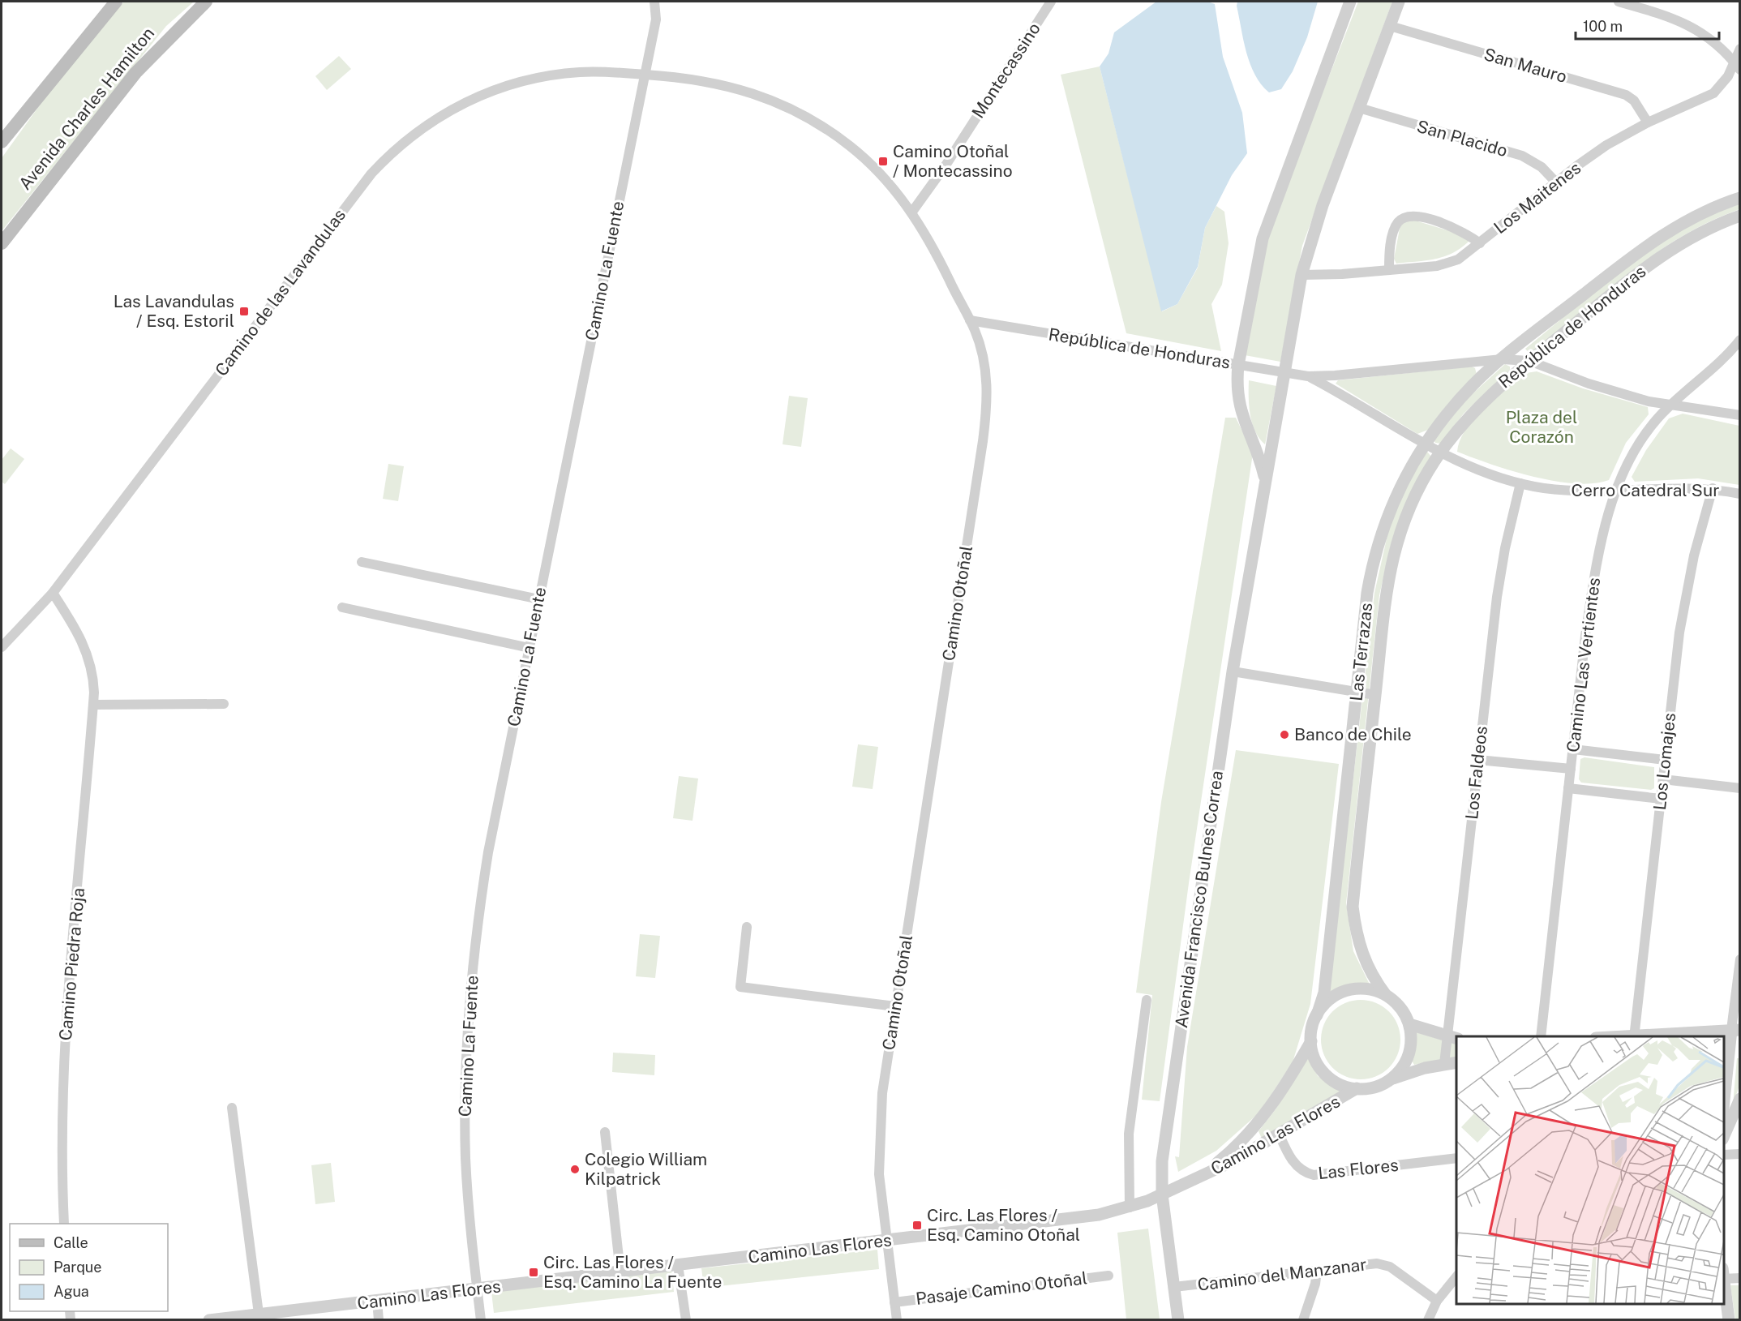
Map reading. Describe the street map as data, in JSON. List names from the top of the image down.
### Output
{
  "streets": {
    "main road": ["Avenida Charles Hamilton"],
    "street": [
      "San Mauro",
      "Montecassino",
      "San Placido",
      "Los Maitenes",
      "Camino La Fuente",
      "Camino de las Lavandulas",
      "República de Honduras",
      "Cerro Catedral Sur",
      "Camino Otoñal",
      "Las Terrazas",
      "Camino Las Vertientes",
      "Los Lomajes",
      "Los Faldeos",
      "Avenida Francisco Bulnes Correa",
      "Camino Piedra Roja",
      "Camino Las Flores",
      "Las Flores",
      "Camino del Manzanar",
      "Pasaje Camino Otoñal"
    ]
  },
  "crossings": [
    ["San Mauro", "Los Maitenes"],
    ["San Mauro", "Avenida Francisco Bulnes Correa"],
    ["Montecassino", "Camino Otoñal"],
    ["San Placido", "Los Maitenes"],
    ["San Placido", "Avenida Francisco Bulnes Correa"],
    ["Los Maitenes", "Avenida Francisco Bulnes Correa"],
    ["Camino La Fuente", "Camino de las Lavandulas"],
    ["Camino La Fuente", "Camino Otoñal"],
    ["Camino La Fuente", "Camino Las Flores"],
    ["Camino de las Lavandulas", "Camino Otoñal"],
    ["Camino de las Lavandulas", "Camino Piedra Roja"],
    ["República de Honduras", "Cerro Catedral Sur"],
    ["República de Honduras", "Camino Otoñal"],
    ["República de Honduras", "Las Terrazas"],
    ["República de Honduras", "Avenida Francisco Bulnes Correa"],
    ["Cerro Catedral Sur", "Las Terrazas"],
    ["Cerro Catedral Sur", "Camino Las Vertientes"],
    ["Cerro Catedral Sur", "Los Lomajes"],
    ["Cerro Catedral Sur", "Los Faldeos"],
    ["Camino Otoñal", "Camino Las Flores"],
    ["Camino Otoñal", "Pasaje Camino Otoñal"],
    ["Las Terrazas", "Camino Las Flores"],
    ["Avenida Francisco Bulnes Correa", "Camino Las Flores"],
    ["Avenida Francisco Bulnes Correa", "Camino del Manzanar"],
    ["Camino Las Flores", "Las Flores"]
  ],
  "parks": ["Plaza del Corazón"],
  "places": {
    "transit": [
      "Camino Otoñal / Montecassino",
      "Las Lavandulas / Esq. Estoril",
      "Circ. Las Flores / Esq. Camino Otoñal",
      "Circ. Las Flores / Esq. Camino La Fuente"
    ],
    "other": ["Banco de Chile", "Colegio William Kilpatrick"]
  },
  "legend": ["Calle", "Parque", "Agua"],
  "scale_bar": "100 m"
}
